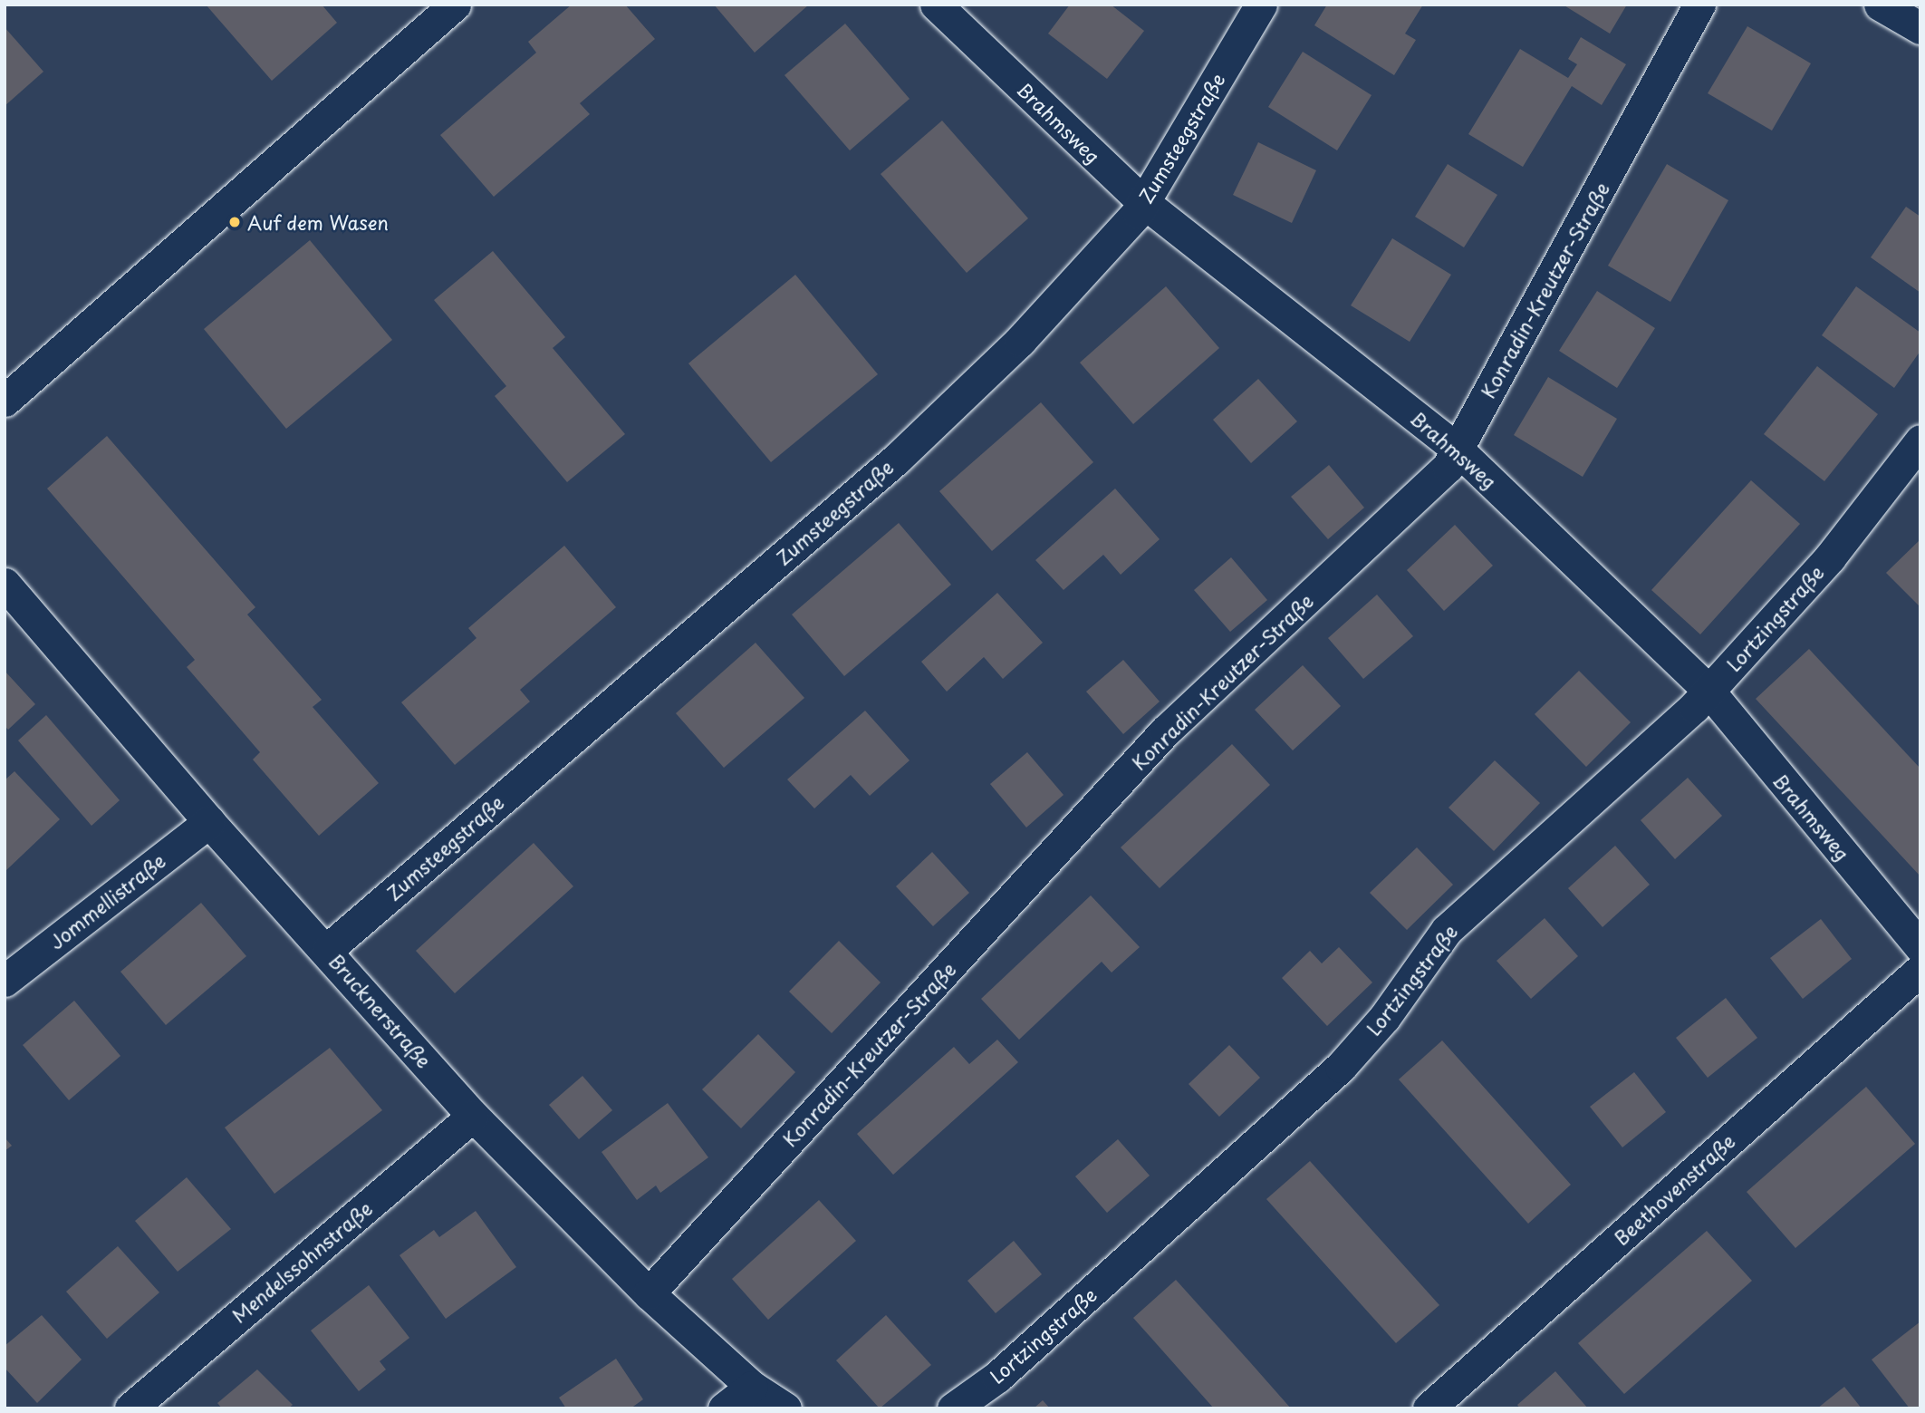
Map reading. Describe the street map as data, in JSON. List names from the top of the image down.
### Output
{
  "streets": {
    "street": [
      "Brahmsweg",
      "Zumsteegstraße",
      "Konradin-Kreutzer-Straße",
      "Lortzingstraße",
      "Jommellistraße",
      "Brucknerstraße",
      "Beethovenstraße",
      "Mendelssohnstraße"
    ]
  },
  "crossings": [
    ["Brahmsweg", "Zumsteegstraße"],
    ["Brahmsweg", "Konradin-Kreutzer-Straße"],
    ["Brahmsweg", "Lortzingstraße"],
    ["Zumsteegstraße", "Brucknerstraße"],
    ["Konradin-Kreutzer-Straße", "Brucknerstraße"],
    ["Jommellistraße", "Brucknerstraße"],
    ["Brucknerstraße", "Mendelssohnstraße"]
  ],
  "places": ["Auf dem Wasen"]
}
